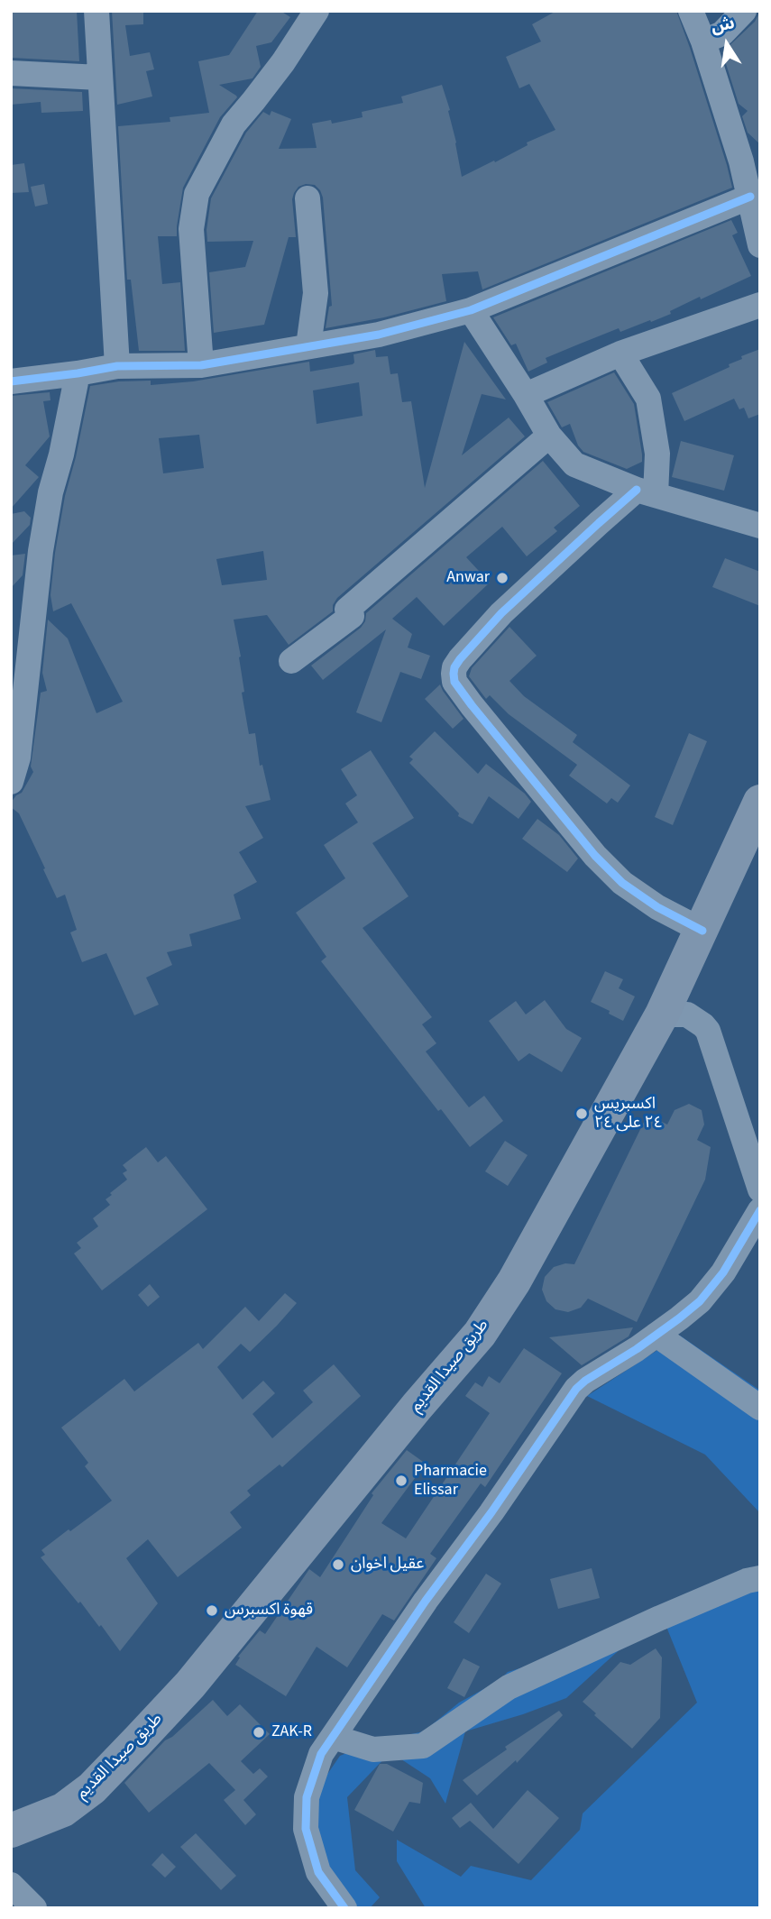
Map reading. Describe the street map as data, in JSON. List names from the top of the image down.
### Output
{
  "streets": {
    "highway": ["طريق صيدا القديم"]
  },
  "places": [
    "Anwar",
    "اكسبريس ٢٤ على ٢٤",
    "Pharmacie Elissar",
    "عقيل اخوان",
    "قهوة اكسبرس",
    "ZAK-R"
  ],
  "north": "top"
}
